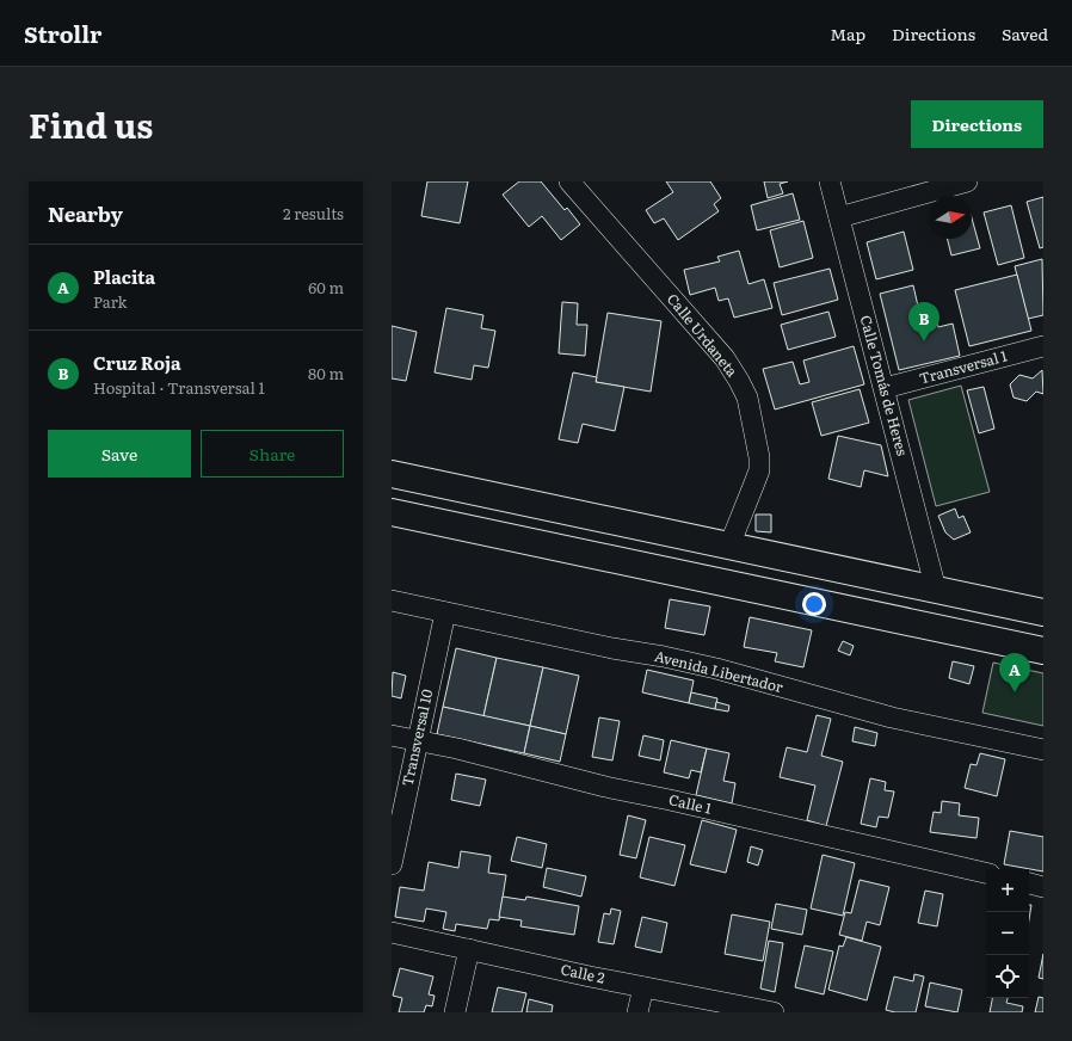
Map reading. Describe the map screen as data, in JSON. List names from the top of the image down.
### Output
{
  "streets": {
    "street": [
      "Calle Urdaneta",
      "Transversal 1",
      "Calle Tomás de Heres",
      "Avenida Libertador",
      "Transversal 10",
      "Calle 1",
      "Calle 2"
    ]
  },
  "crossings": [
    ["Transversal 1", "Calle Tomás de Heres"],
    ["Avenida Libertador", "Transversal 10"],
    ["Transversal 10", "Calle 1"]
  ],
  "north": "right",
  "page": {
    "header": "Strollr",
    "nav": ["Map", "Directions", "Saved"],
    "title": "Find us",
    "buttons": [
      "Directions",
      ["Save", "Share"]
    ],
    "heading": ["Nearby", "2 results"],
    "list": [
      {
        "mark": "A",
        "name": "Placita",
        "note": "Park",
        "value": "60 m"
      },
      {
        "mark": "B",
        "name": "Cruz Roja",
        "note": "Hospital · Transversal 1",
        "value": "80 m"
      }
    ],
    "pins": ["B", "A"],
    "map_buttons": ["+", "−"]
  }
}
